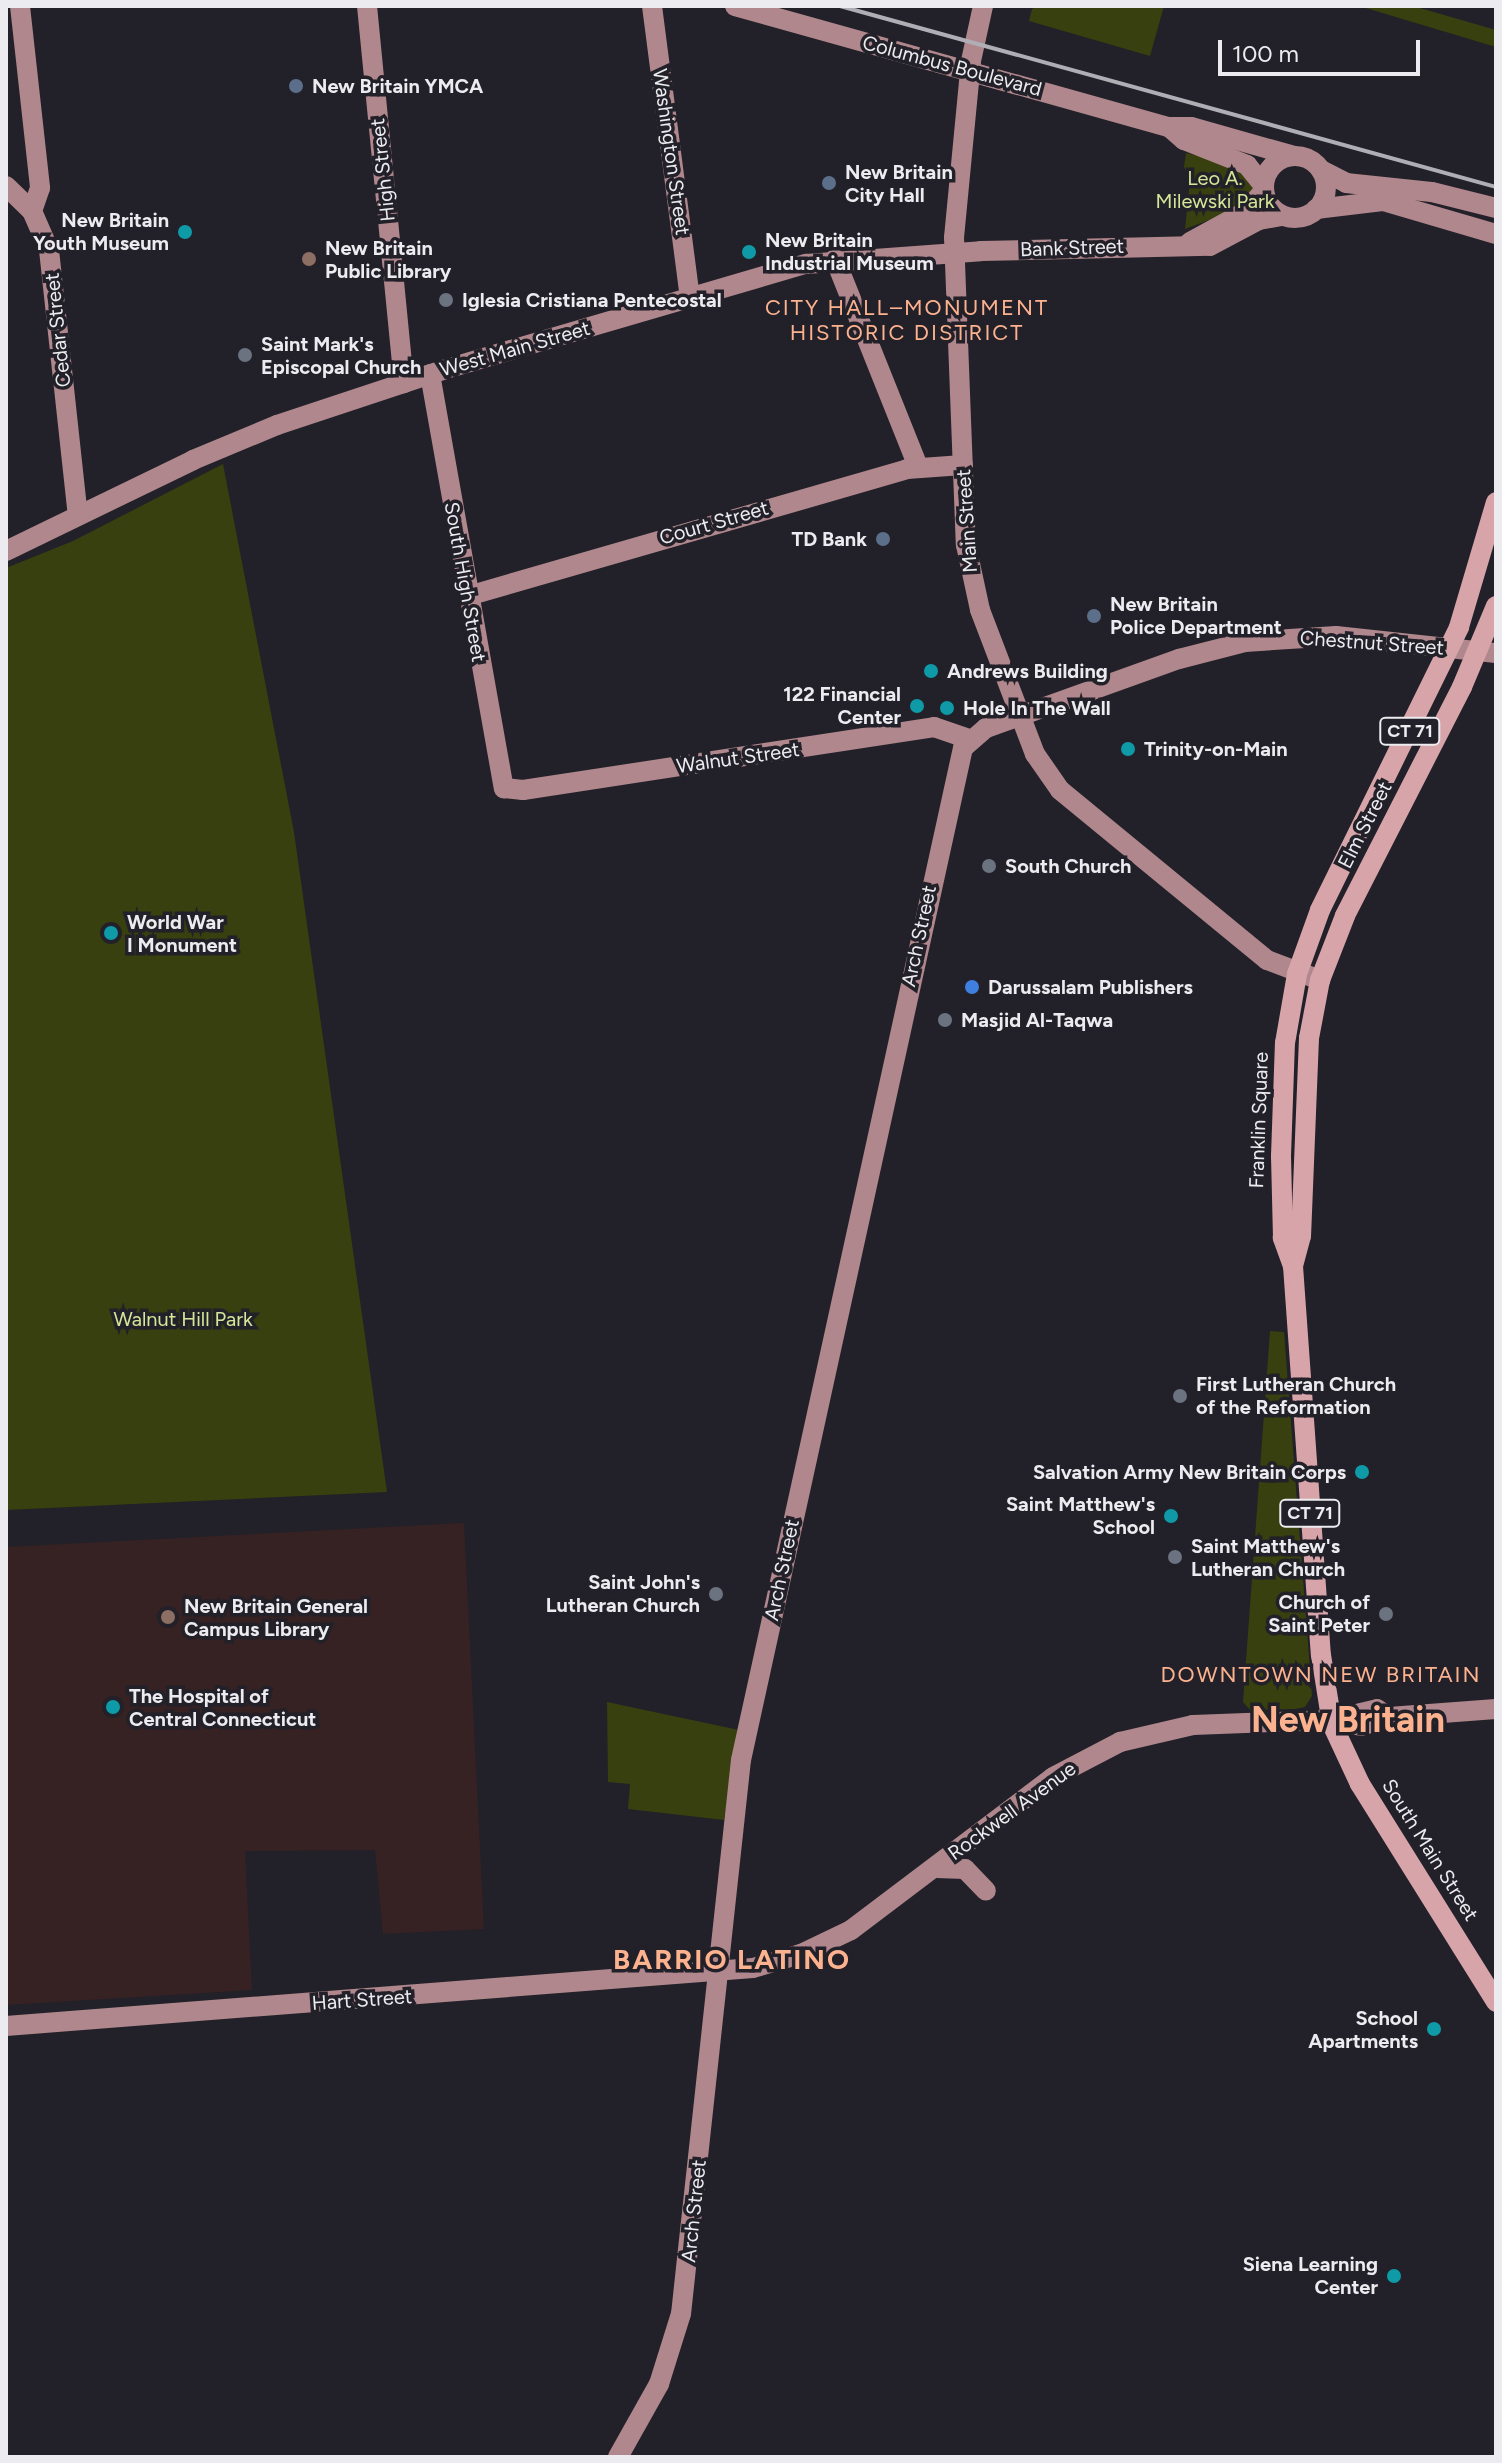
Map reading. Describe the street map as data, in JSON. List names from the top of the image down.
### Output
{
  "streets": {
    "main road": [
      "CT 71",
      "Elm Street",
      "Franklin Square",
      "South Main Street"
    ],
    "street": [
      "Columbus Boulevard",
      "Washington Street",
      "High Street",
      "Bank Street",
      "Cedar Street",
      "West Main Street",
      "Main Street",
      "Court Street",
      "South High Street",
      "Chestnut Street",
      "Walnut Street",
      "Arch Street",
      "Rockwell Avenue",
      "Hart Street"
    ]
  },
  "crossings": [
    ["Columbus Boulevard", "Bank Street"],
    ["Columbus Boulevard", "Main Street"],
    ["Washington Street", "West Main Street"],
    ["High Street", "West Main Street"],
    ["Bank Street", "West Main Street"],
    ["Bank Street", "Main Street"],
    ["Cedar Street", "West Main Street"],
    ["West Main Street", "Main Street"],
    ["West Main Street", "South High Street"],
    ["Main Street", "Court Street"],
    ["Main Street", "Chestnut Street"],
    ["Main Street", "Elm Street"],
    ["Main Street", "Franklin Square"],
    ["Court Street", "South High Street"],
    ["South High Street", "Walnut Street"],
    ["Chestnut Street", "CT 71"],
    ["Chestnut Street", "Elm Street"],
    ["CT 71", "Elm Street"],
    ["Walnut Street", "Arch Street"],
    ["Elm Street", "Franklin Square"],
    ["Arch Street", "Rockwell Avenue"],
    ["Arch Street", "Hart Street"],
    ["Franklin Square", "Rockwell Avenue"],
    ["Franklin Square", "South Main Street"],
    ["Rockwell Avenue", "South Main Street"],
    ["Rockwell Avenue", "Hart Street"]
  ],
  "districts": [
    "CITY HALL–MONUMENT HISTORIC DISTRICT",
    "DOWNTOWN NEW BRITAIN",
    "New Britain",
    "BARRIO LATINO"
  ],
  "parks": ["Leo A. Milewski Park", "Walnut Hill Park"],
  "places": [
    "New Britain YMCA",
    "New Britain City Hall",
    "New Britain Youth Museum",
    "New Britain Industrial Museum",
    "New Britain Public Library",
    "Iglesia Cristiana Pentecostal",
    "Saint Mark's Episcopal Church",
    "TD Bank",
    "New Britain Police Department",
    "Andrews Building",
    "122 Financial Center",
    "Hole In The Wall",
    "Trinity-on-Main",
    "South Church",
    "World War I Monument",
    "Darussalam Publishers",
    "Masjid Al-Taqwa",
    "First Lutheran Church of the Reformation",
    "Salvation Army New Britain Corps",
    "Saint Matthew's School",
    "Saint Matthew's Lutheran Church",
    "Saint John's Lutheran Church",
    "Church of Saint Peter",
    "New Britain General Campus Library",
    "The Hospital of Central Connecticut",
    "School Apartments",
    "Siena Learning Center"
  ],
  "scale_bar": "100 m"
}
